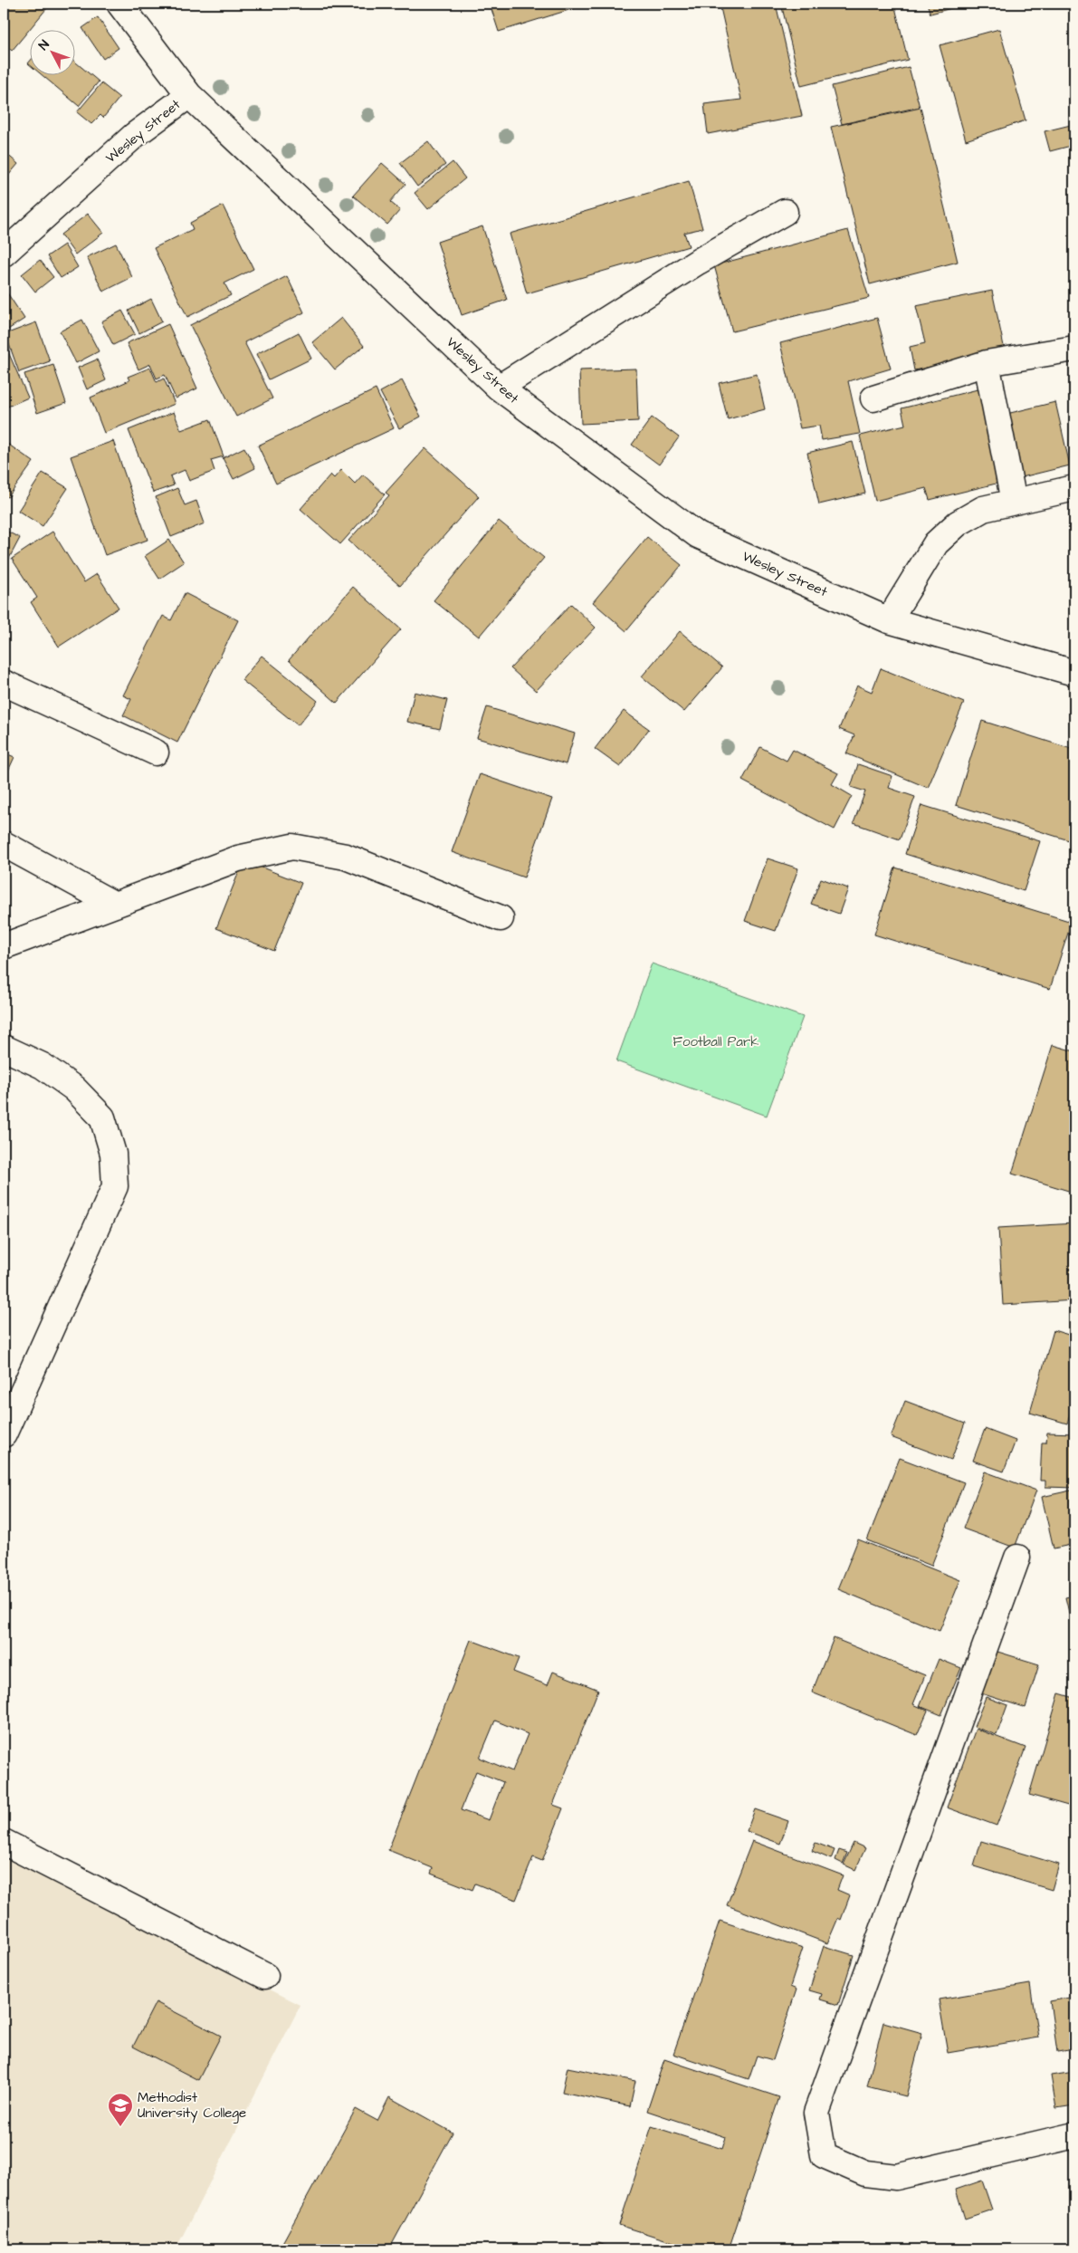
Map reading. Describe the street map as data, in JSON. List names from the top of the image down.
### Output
{
  "streets": {
    "street": ["Wesley Street"]
  },
  "parks": ["Football Park"],
  "places": {
    "school or university": ["Methodist University College"]
  },
  "north": "top left"
}
